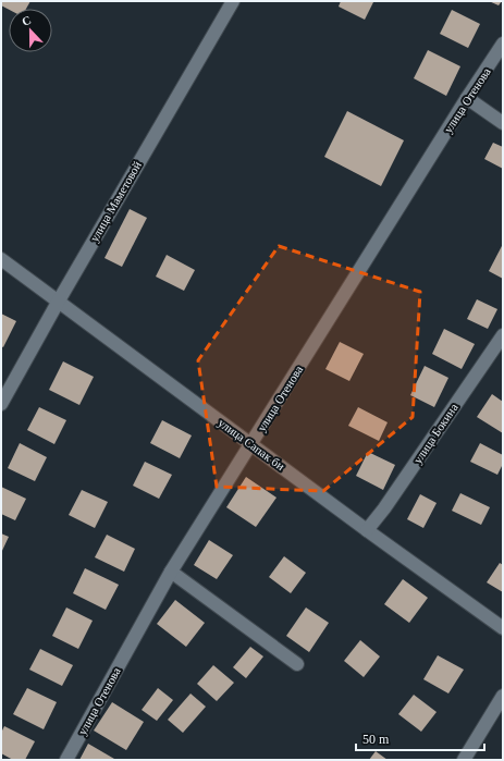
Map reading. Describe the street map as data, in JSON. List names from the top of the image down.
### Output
{
  "streets": {
    "street": [
      "улица Отенова",
      "улица Маметовой",
      "улица Бокина",
      "улица Сапак би"
    ]
  },
  "crossings": [
    ["улица Отенова", "улица Сапак би"],
    ["улица Маметовой", "улица Сапак би"],
    ["улица Бокина", "улица Сапак би"]
  ],
  "scale_bar": "50 m",
  "north": "top"
}
